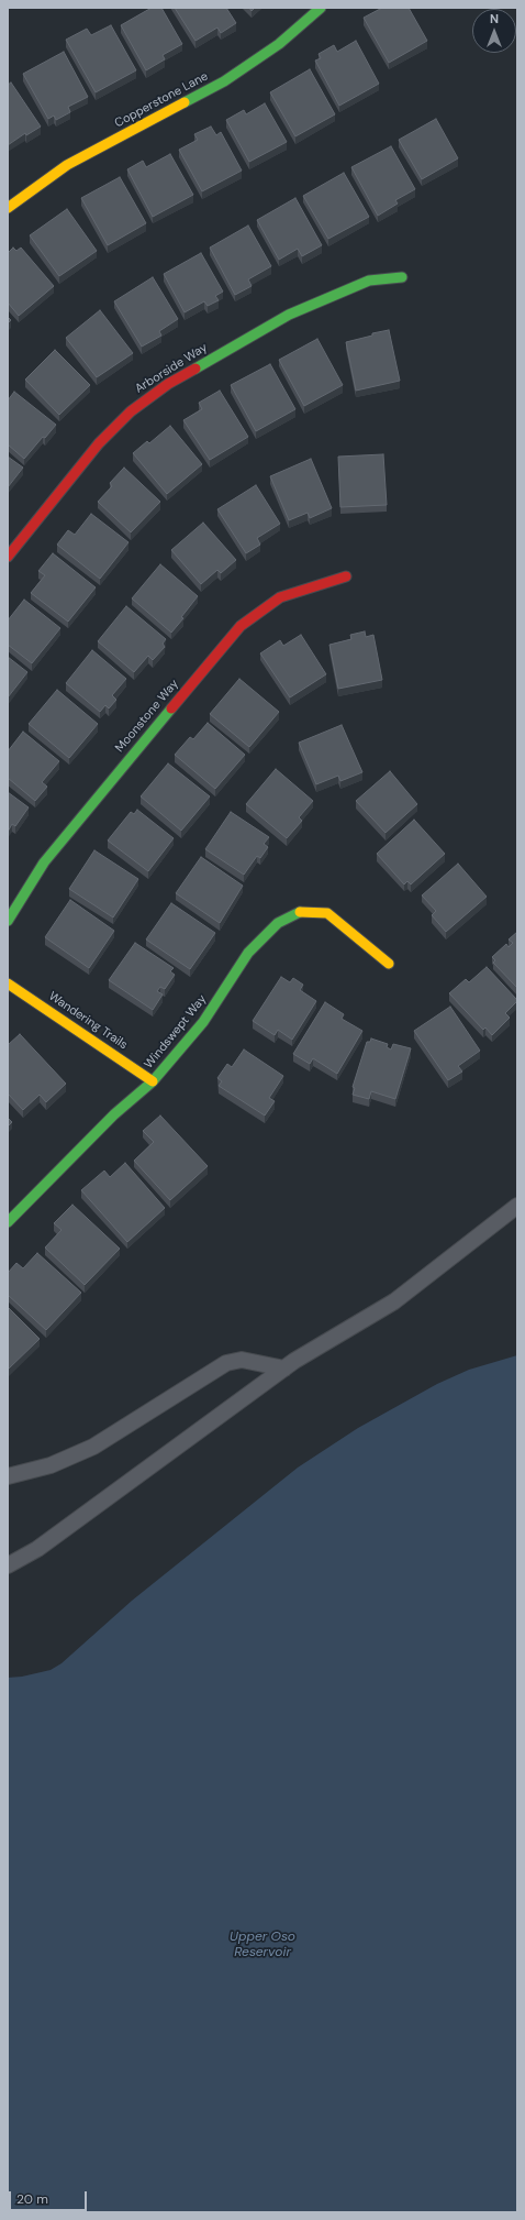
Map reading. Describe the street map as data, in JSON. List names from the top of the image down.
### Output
{
  "streets": {
    "street": [
      "Copperstone Lane",
      "Arborside Way",
      "Moonstone Way",
      "Wandering Trails",
      "Windswept Way"
    ]
  },
  "crossings": [
    ["Wandering Trails", "Windswept Way"]
  ],
  "water": ["Upper Oso Reservoir"],
  "scale_bar": "20 m",
  "north": "top"
}
